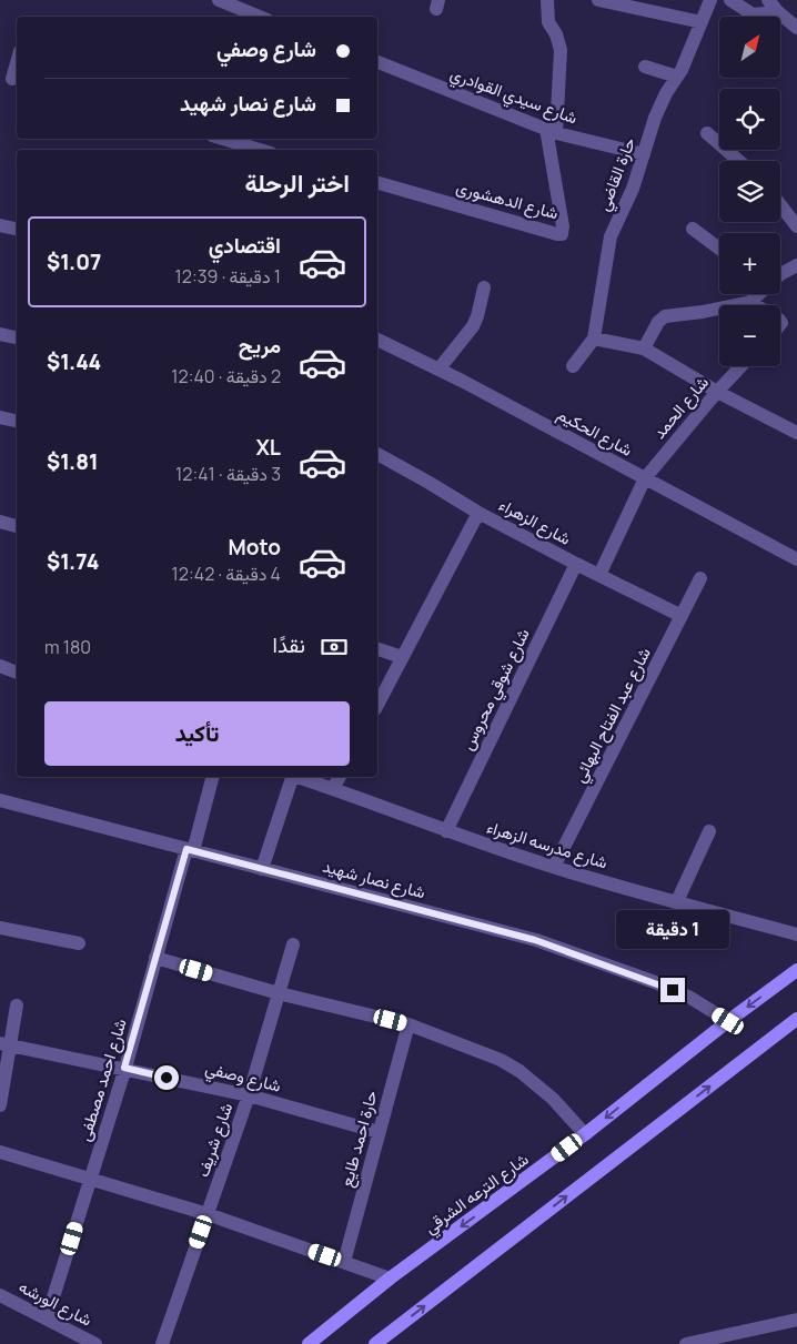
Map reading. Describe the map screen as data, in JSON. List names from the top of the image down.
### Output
{
  "streets": {
    "main road": ["شارع الترعه الشرقي"],
    "street": [
      "شارع سيدي القوادري",
      "حارة القاضي",
      "شارع الدهشورى",
      "شارع الحمد",
      "شارع الحكيم",
      "شارع الزهراء",
      "شارع شوقي محروس",
      "شارع عبد الفتاح البهائي",
      "شارع مدرسه الزهراء",
      "شارع نصار شهيد",
      "شارع وصفي",
      "شارع احمد مصطفى",
      "حارة احمد طايع",
      "شارع شريف",
      "شارع الورشه"
    ]
  },
  "crossings": [
    ["شارع سيدي القوادري", "حارة القاضي"],
    ["شارع سيدي القوادري", "شارع الدهشورى"],
    ["شارع الحمد", "شارع الحكيم"],
    ["شارع الحمد", "شارع الزهراء"],
    ["شارع الزهراء", "شارع شوقي محروس"],
    ["شارع الزهراء", "شارع عبد الفتاح البهائي"],
    ["شارع شوقي محروس", "شارع مدرسه الزهراء"],
    ["شارع عبد الفتاح البهائي", "شارع مدرسه الزهراء"],
    ["شارع نصار شهيد", "شارع احمد مصطفى"],
    ["شارع نصار شهيد", "شارع الترعه الشرقي"],
    ["شارع وصفي", "شارع احمد مصطفى"],
    ["شارع وصفي", "حارة احمد طايع"],
    ["شارع وصفي", "شارع شريف"],
    ["شارع احمد مصطفى", "شارع الورشه"]
  ],
  "north": "top right",
  "page": {
    "map_buttons": ["+", "−"],
    "banner": ["شارع وصفي", "شارع نصار شهيد"],
    "heading": "اختر الرحلة",
    "list": [
      {
        "name": "اقتصادي",
        "note": "1 دقيقة · 12:39",
        "value": "$1.07"
      },
      {
        "name": "مريح",
        "note": "2 دقيقة · 12:40",
        "value": "$1.44"
      },
      {
        "name": "XL",
        "note": "3 دقيقة · 12:41",
        "value": "$1.81"
      },
      {
        "name": "Moto",
        "note": "4 دقيقة · 12:42",
        "value": "$1.74"
      }
    ],
    "pay": ["نقدًا", "180 m"],
    "buttons": "تأكيد",
    "bubble": "1 دقيقة"
  }
}
